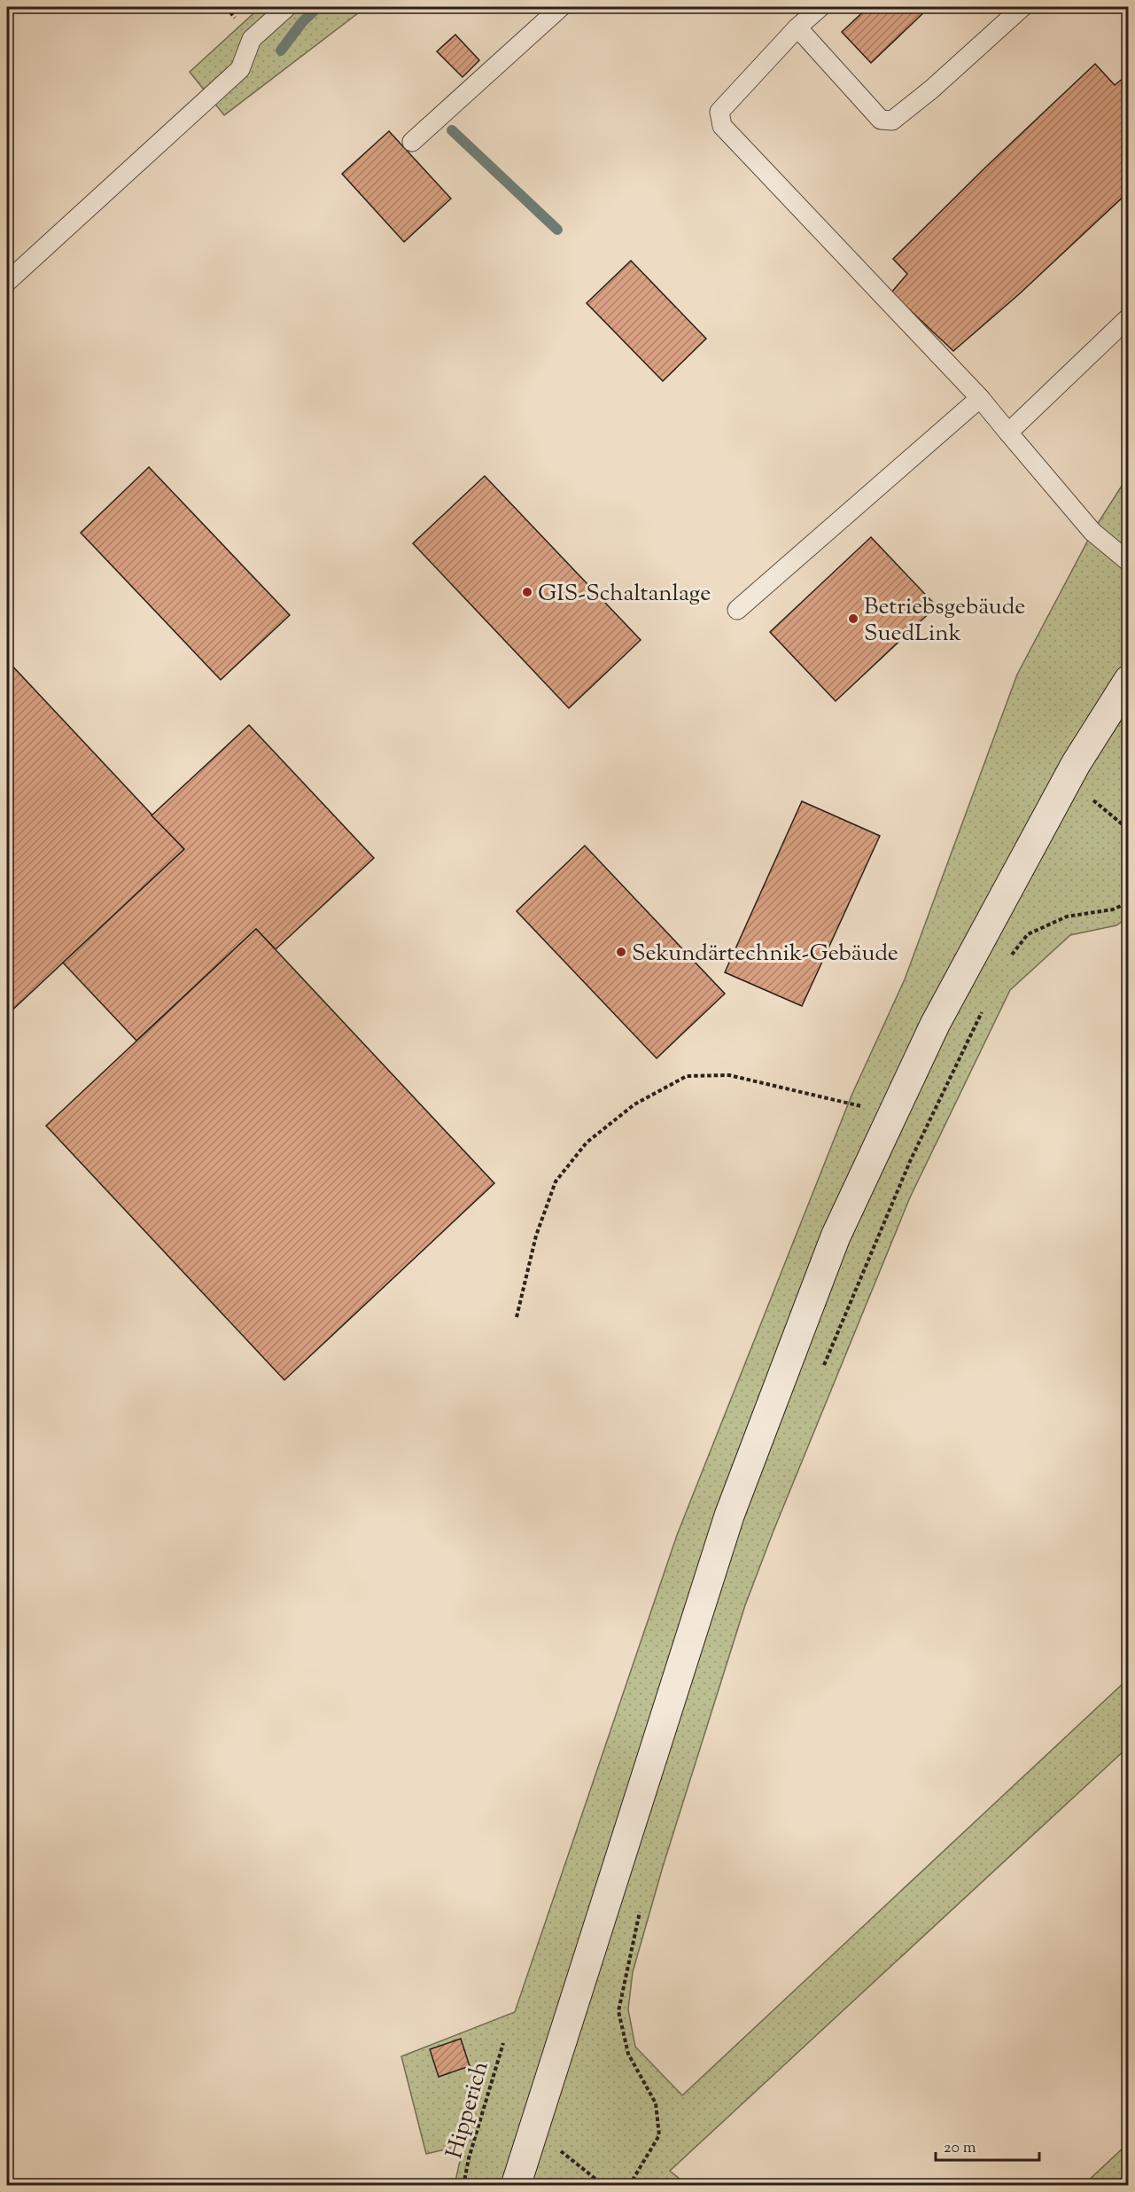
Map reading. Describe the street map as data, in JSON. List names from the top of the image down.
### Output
{
  "streets": {
    "path": ["Hipperich"]
  },
  "places": ["GIS-Schaltanlage", "Betriebsgebäude SuedLink", "Sekundärtechnik-Gebäude"],
  "scale_bar": "20 m"
}
